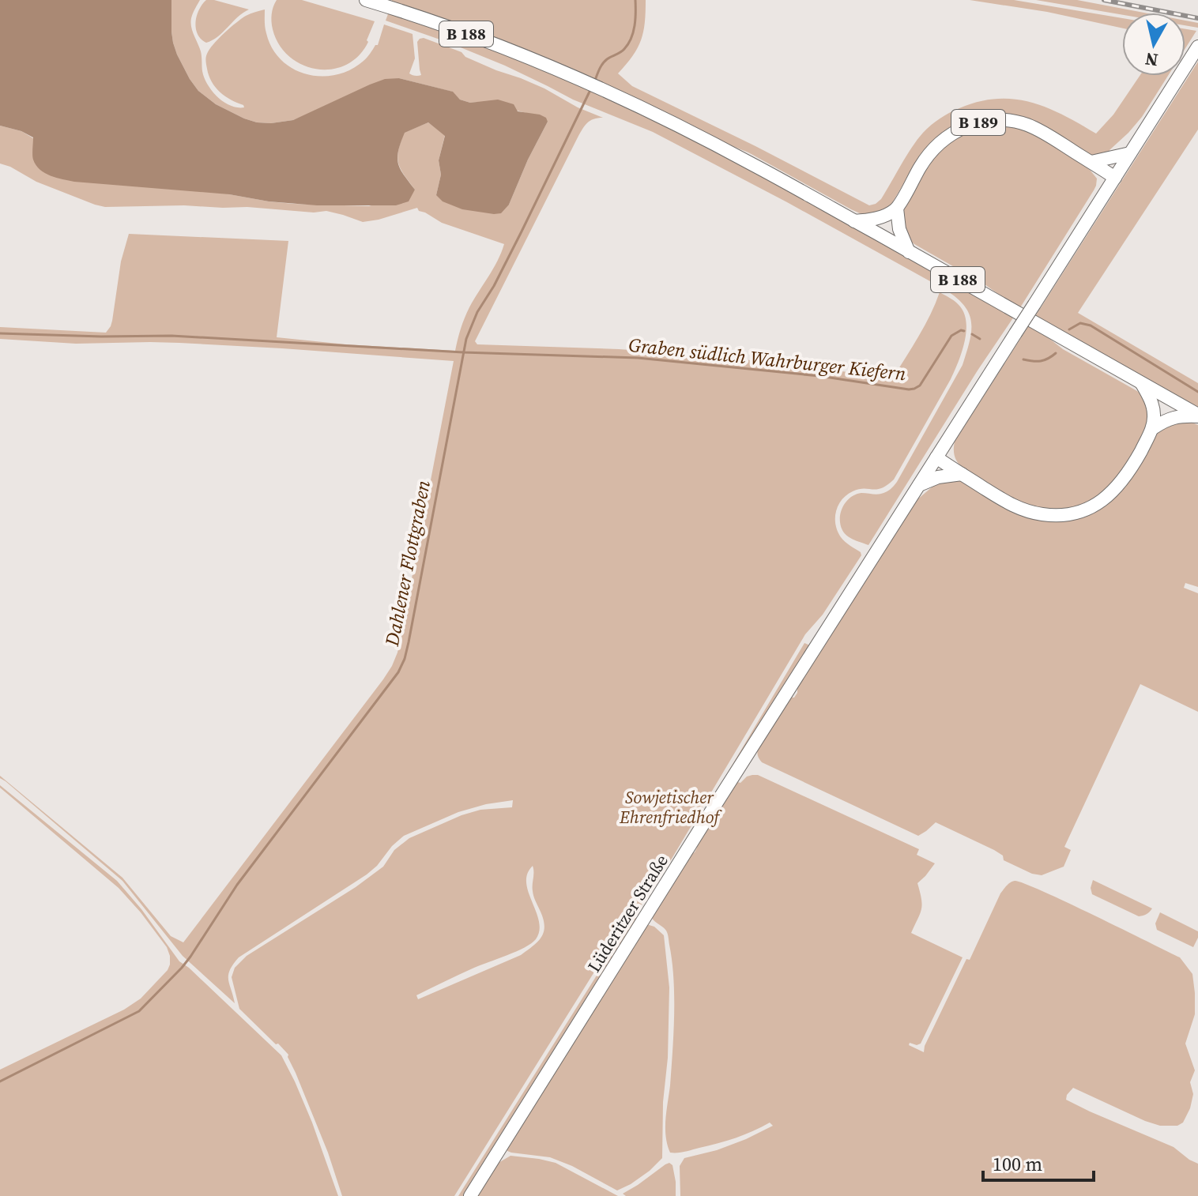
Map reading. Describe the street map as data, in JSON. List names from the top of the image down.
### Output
{
  "streets": {
    "main road": ["B 188", "B 189", "Lüderitzer Straße"]
  },
  "crossings": [
    ["B 189", "Lüderitzer Straße"]
  ],
  "water": ["Graben südlich Wahrburger Kiefern", "Dahlener Flottgraben"],
  "parks": ["Sowjetischer Ehrenfriedhof"],
  "scale_bar": "100 m",
  "north": "bottom"
}
